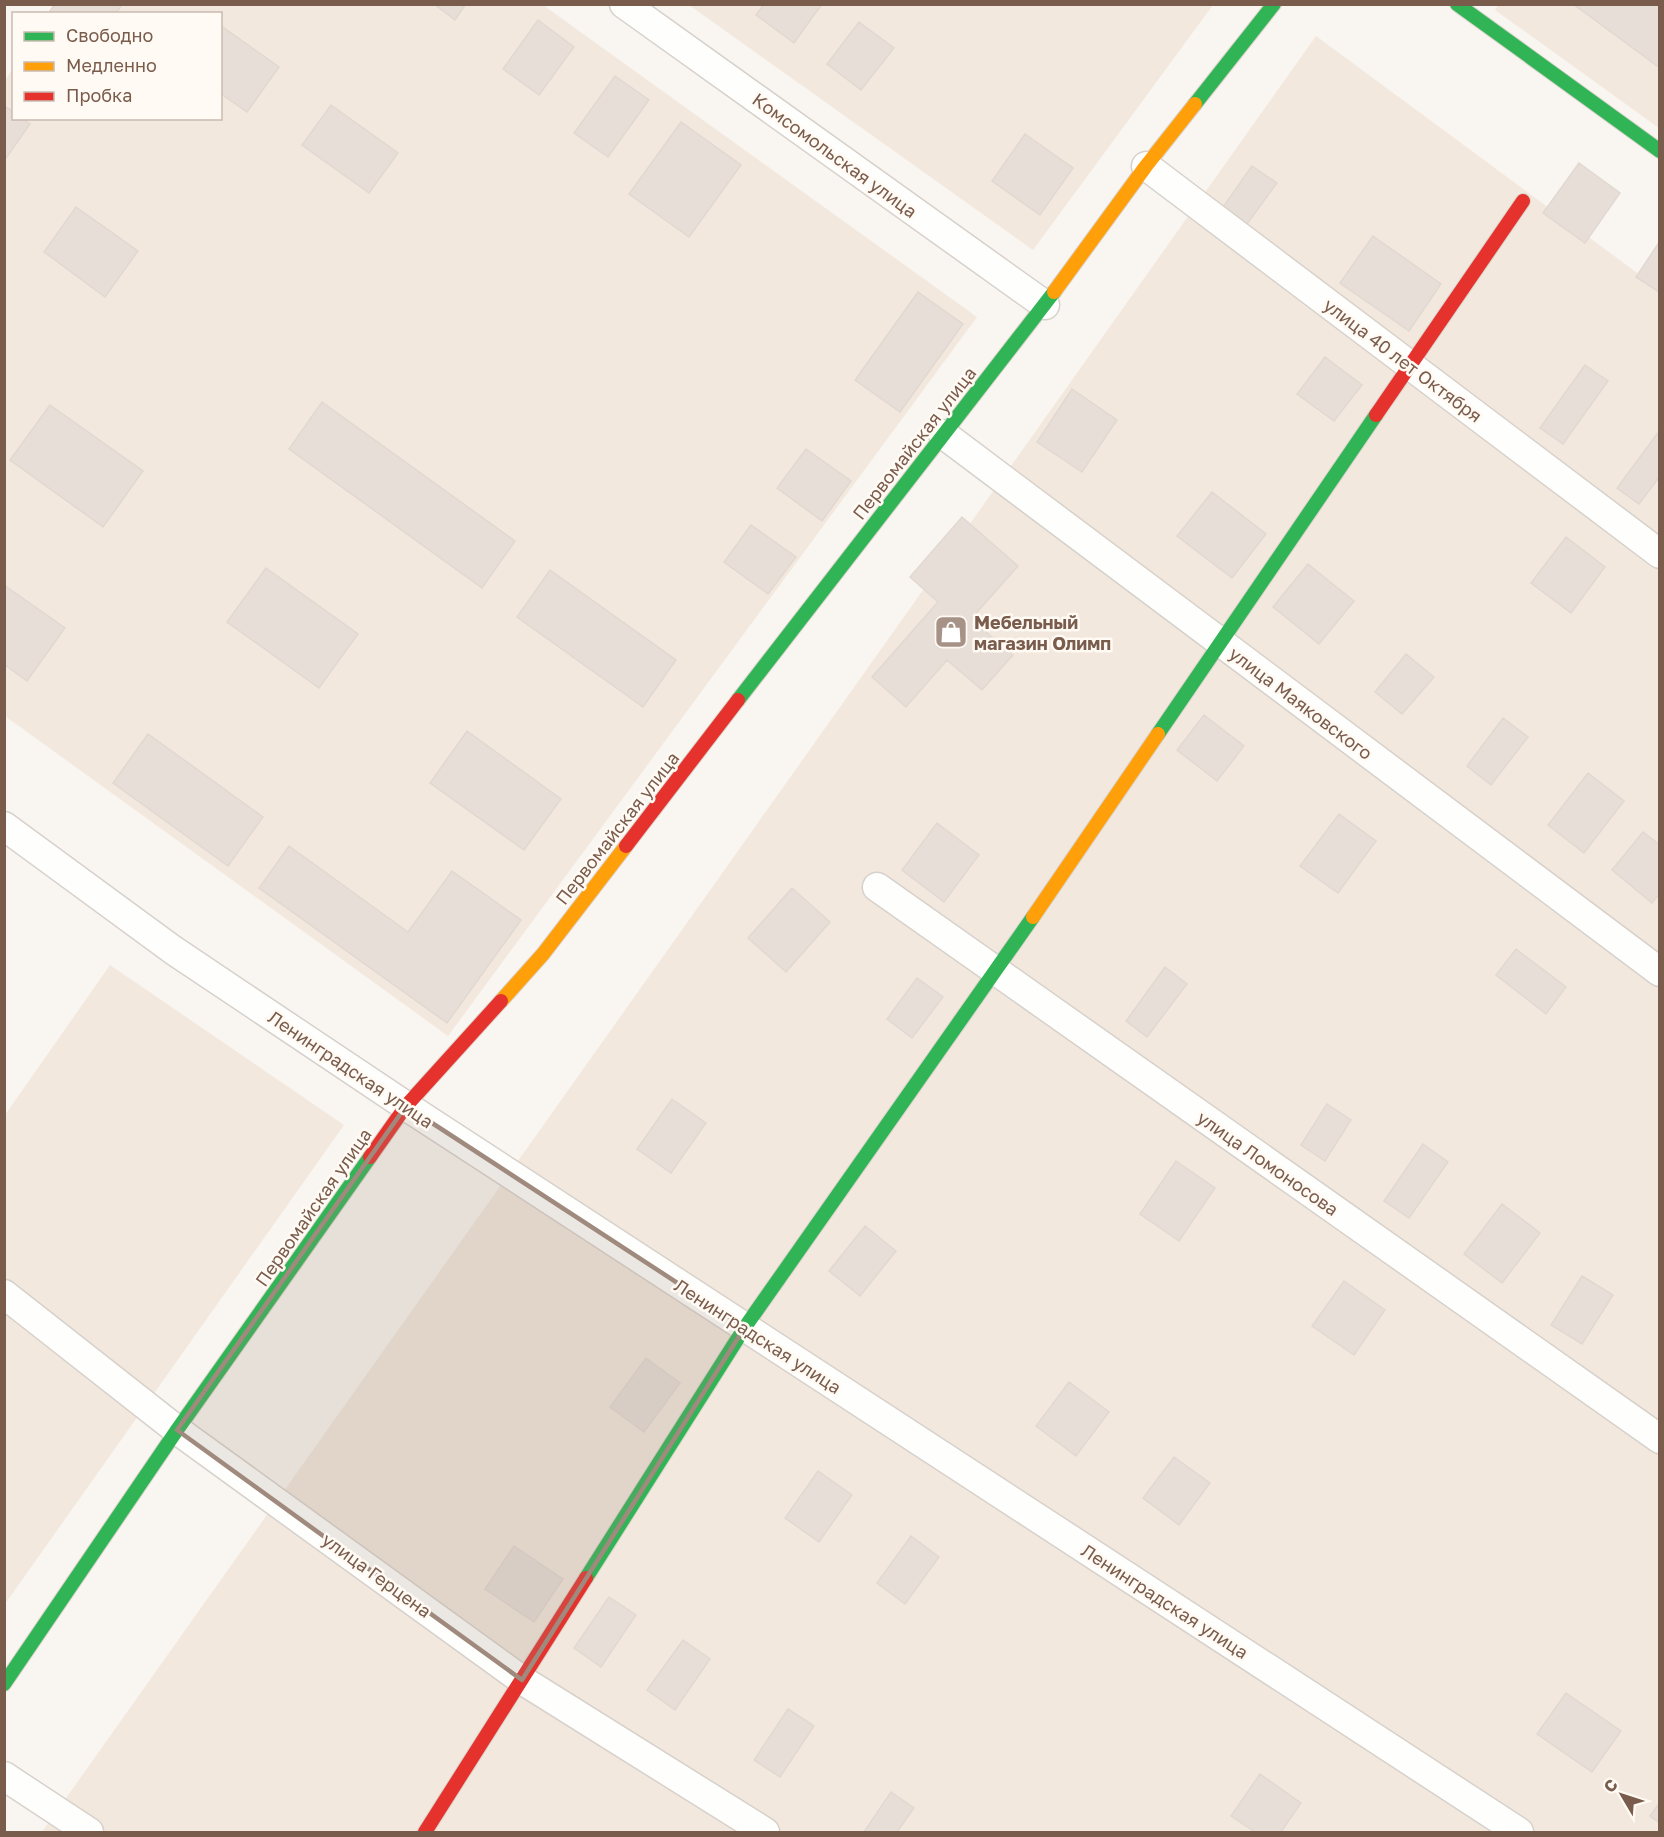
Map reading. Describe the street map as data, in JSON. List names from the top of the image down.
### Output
{
  "streets": {
    "street": [
      "Комсомольская улица",
      "улица 40 лет Октября",
      "Первомайская улица",
      "улица Маяковского",
      "Ленинградская улица",
      "улица Ломоносова",
      "улица Герцена"
    ]
  },
  "crossings": [
    ["Комсомольская улица", "Первомайская улица"],
    ["улица 40 лет Октября", "Первомайская улица"],
    ["Первомайская улица", "улица Маяковского"],
    ["Первомайская улица", "Ленинградская улица"],
    ["Первомайская улица", "улица Герцена"]
  ],
  "places": {
    "shop": ["Мебельный магазин Олимп"]
  },
  "legend": ["Свободно", "Медленно", "Пробка"],
  "north": "top left"
}
